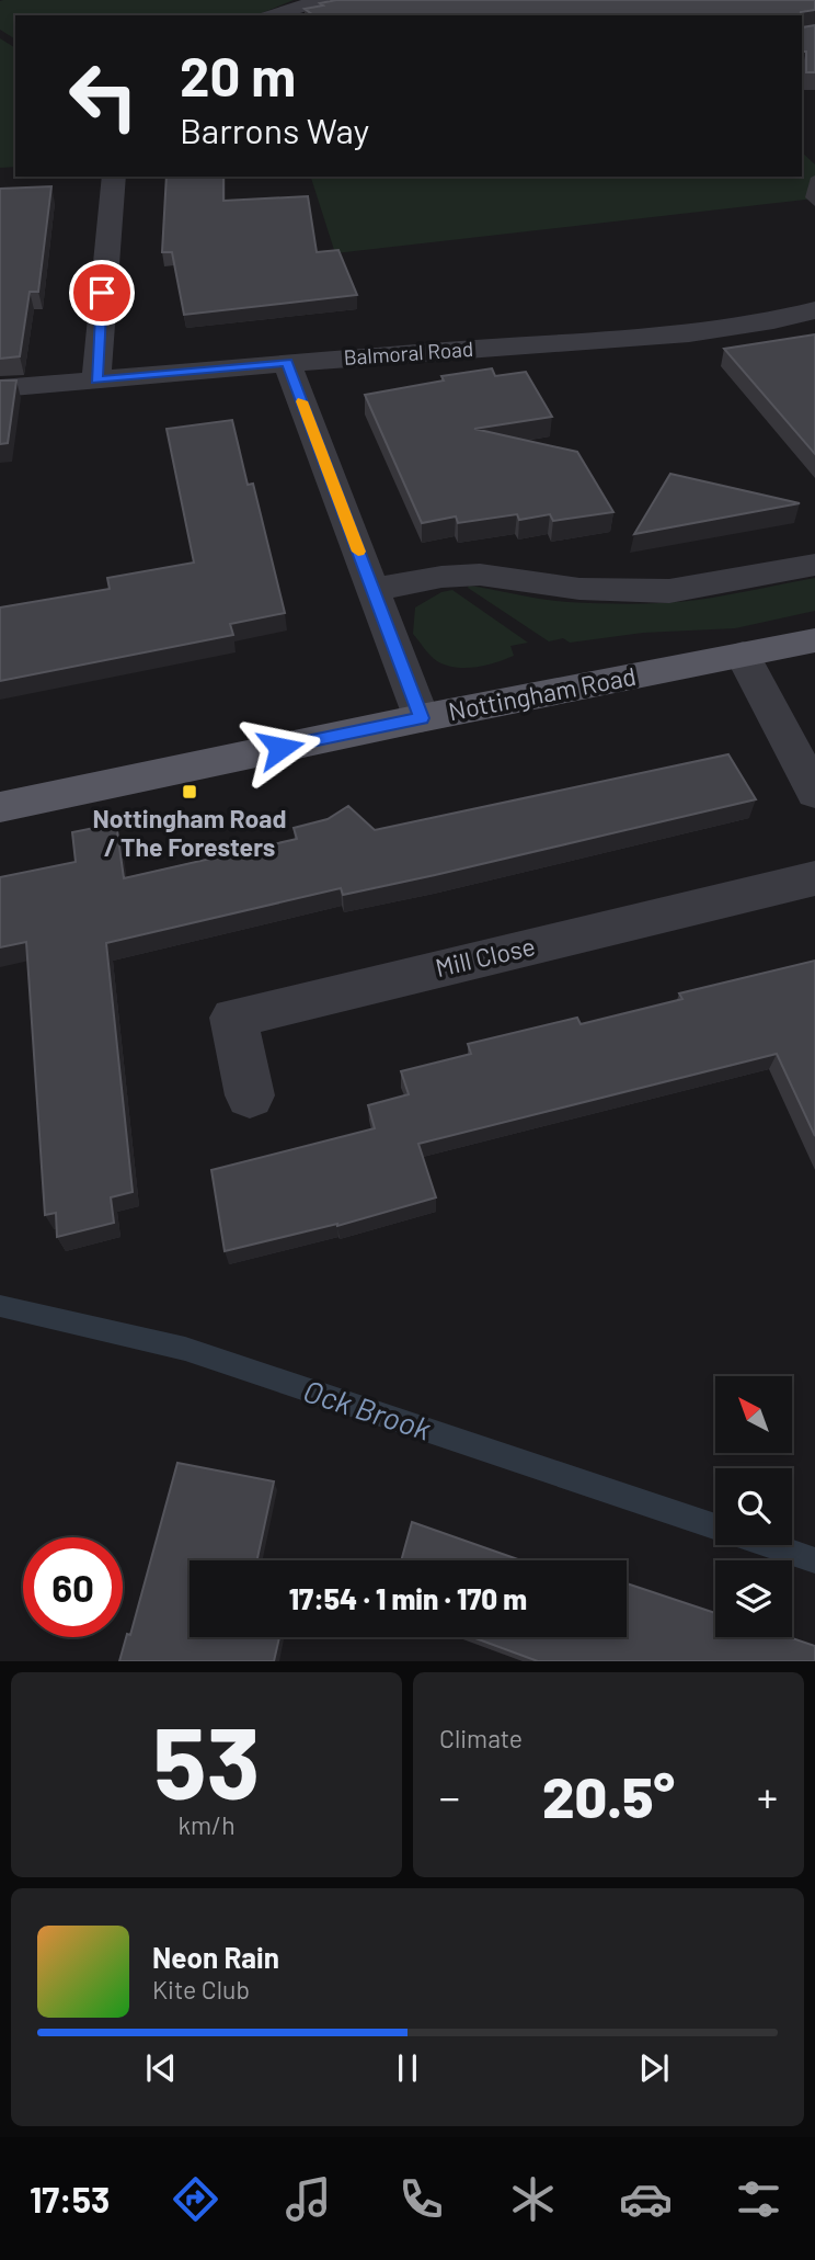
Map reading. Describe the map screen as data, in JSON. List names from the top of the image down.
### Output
{
  "streets": {
    "main road": ["Nottingham Road"],
    "street": ["Balmoral Road", "Mill Close"]
  },
  "water": ["Ock Brook"],
  "places": {
    "transit": ["Nottingham Road / The Foresters"]
  },
  "north": "top left",
  "page": {
    "turn": ["20 m", "Barrons Way"],
    "limit": "60",
    "trip": "17:54 · 1 min · 170 m",
    "tile": [
      ["53", "km/h"],
      "Climate"
    ],
    "heat": ["−", "20.5°", "+"],
    "song": ["Neon Rain", "Kite Club"],
    "tabs": "17:53"
  }
}
